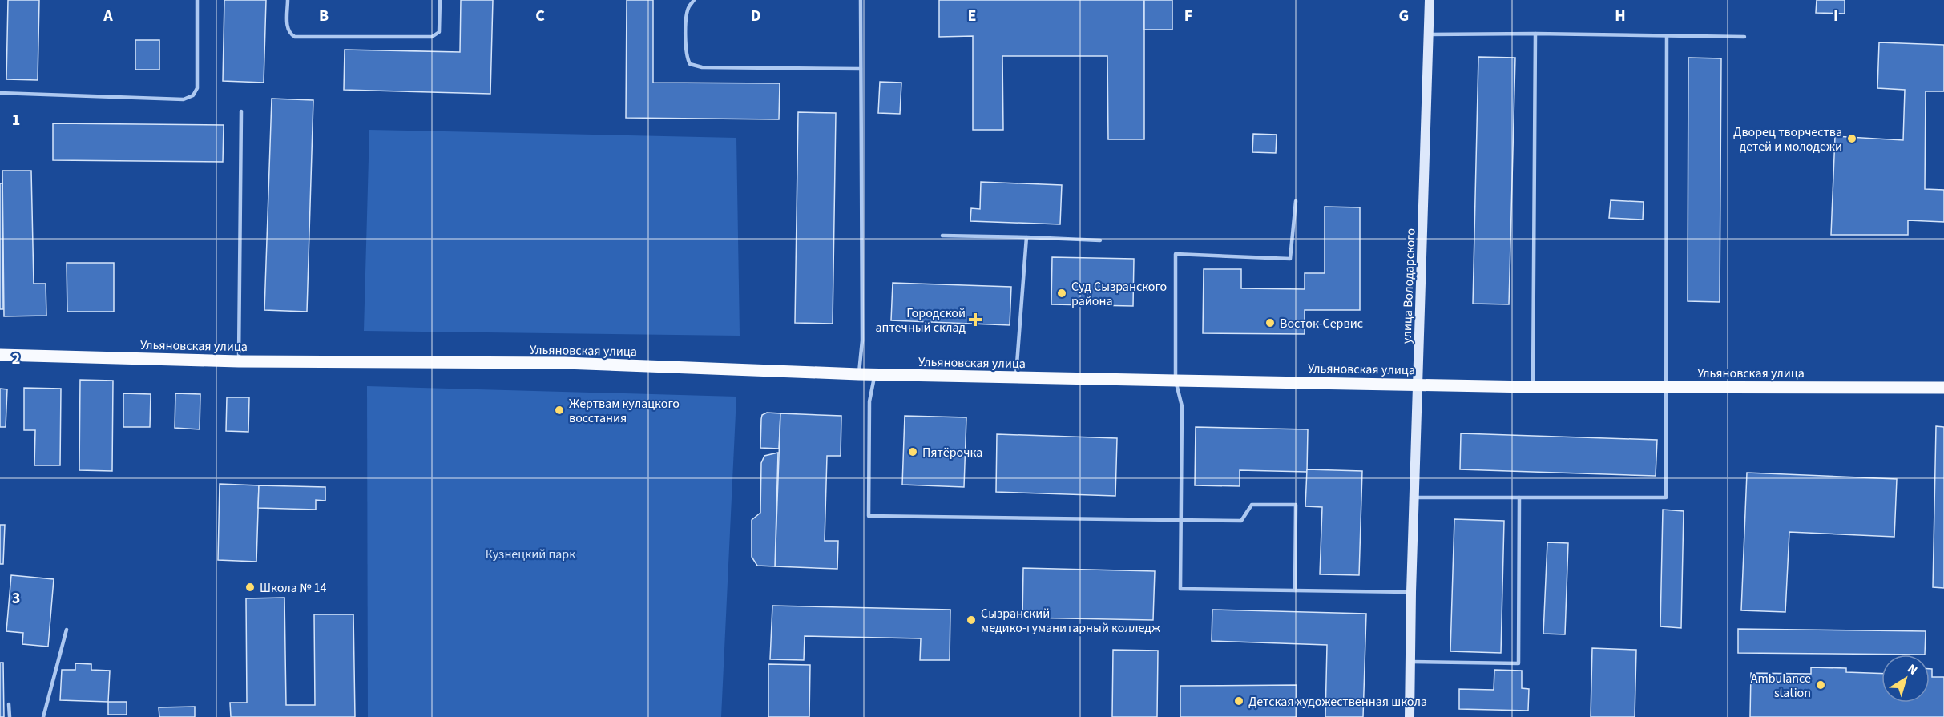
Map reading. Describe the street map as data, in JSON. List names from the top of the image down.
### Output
{
  "streets": {
    "main road": ["улица Володарского", "Ульяновская улица"]
  },
  "crossings": [
    ["улица Володарского", "Ульяновская улица"]
  ],
  "parks": ["Кузнецкий парк"],
  "places": {
    "other": [
      "Дворец творчества детей и молодежи",
      "Суд Сызранского района",
      "Восток-Сервис",
      "Жертвам кулацкого восстания",
      "Пятёрочка",
      "Школа № 14",
      "Сызранский медико-гуманитарный колледж",
      "Ambulance station",
      "Детская художественная школа"
    ],
    "health": ["Городской аптечный склад"]
  },
  "north": "top right",
  "grid": {
    "columns": [
      "A",
      "B",
      "C",
      "D",
      "E",
      "F",
      "G",
      "H",
      "I"
    ],
    "rows": ["1", "2", "3"]
  }
}
